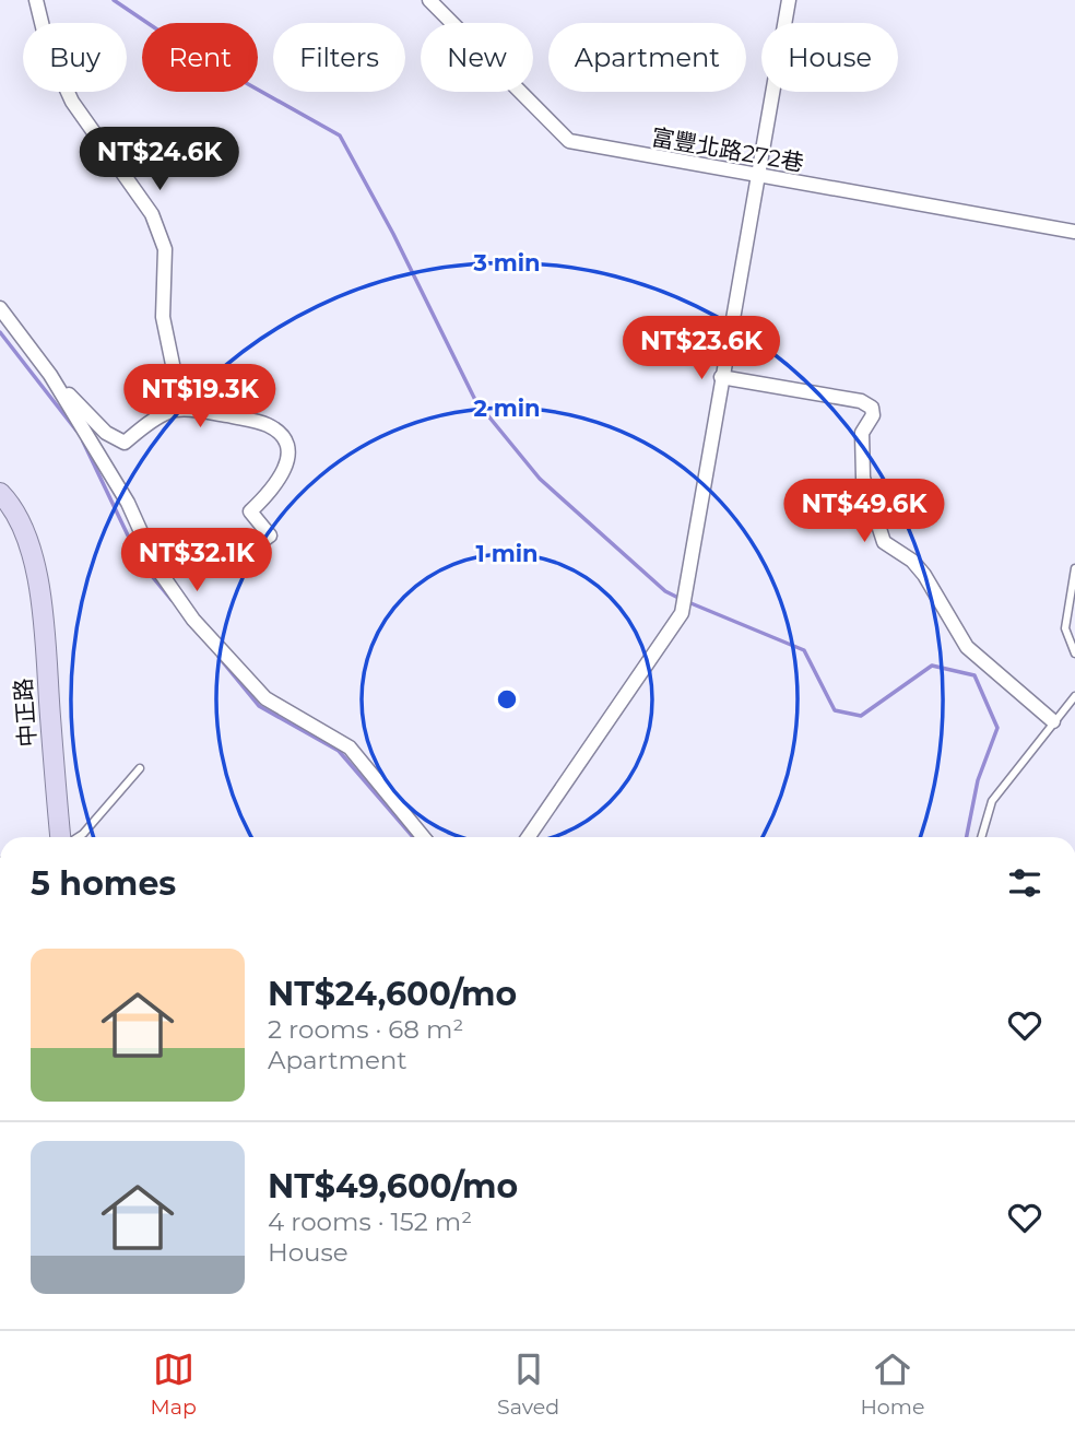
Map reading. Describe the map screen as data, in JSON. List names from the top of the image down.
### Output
{
  "streets": {
    "street": ["富豐北路272巷", "中正路"]
  },
  "page": {
    "chip": [
      "Buy",
      "Rent",
      "Filters",
      "New",
      "Apartment",
      "House"
    ],
    "price": [
      "NT$24.6K",
      "NT$23.6K",
      "NT$19.3K",
      "NT$49.6K",
      "NT$32.1K"
    ],
    "heading": "5 homes",
    "list": [
      {
        "name": "NT$24,600/mo",
        "note": "2 rooms · 68 m² · Apartment"
      },
      {
        "name": "NT$49,600/mo",
        "note": "4 rooms · 152 m² · House"
      }
    ],
    "tabs": ["Map", "Saved", "Home"]
  },
  "rings": ["3 min", "2 min", "1 min"]
}
